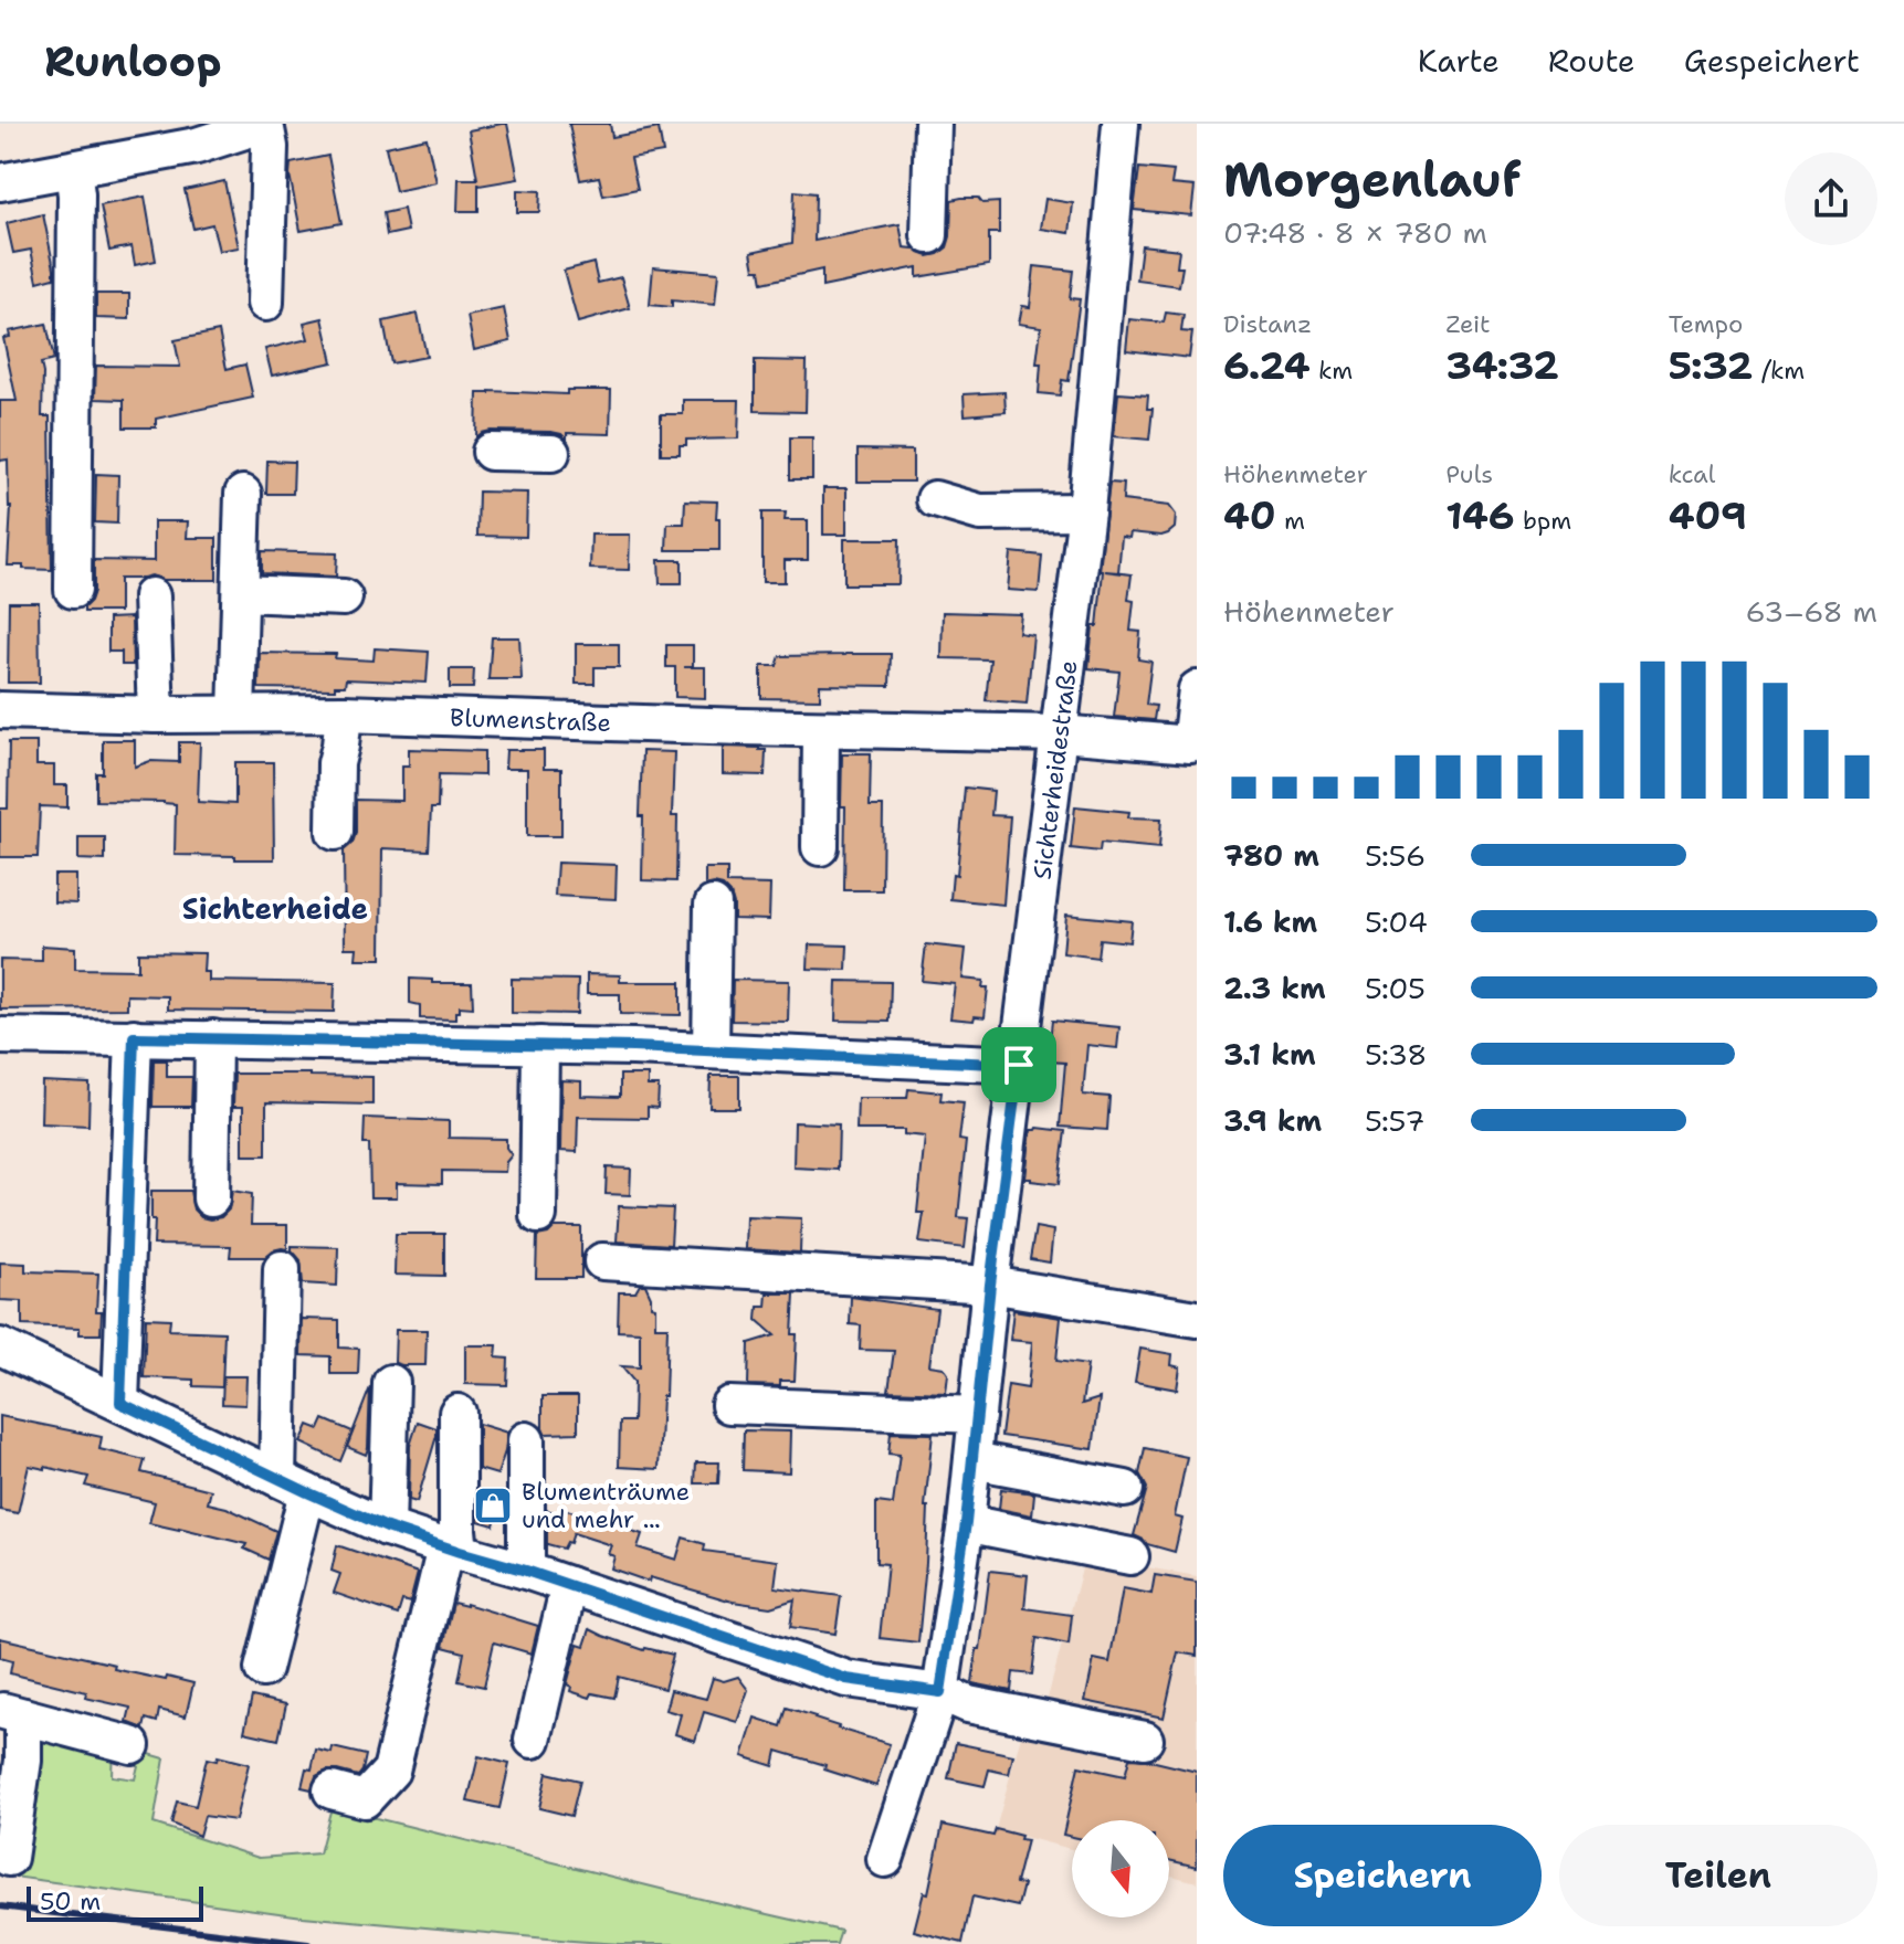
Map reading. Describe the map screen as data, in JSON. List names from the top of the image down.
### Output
{
  "streets": {
    "street": ["Blumenstraße", "Sichterheidestraße"]
  },
  "crossings": [
    ["Blumenstraße", "Sichterheidestraße"]
  ],
  "districts": ["Sichterheide"],
  "places": {
    "shop": ["Blumenträume und mehr ..."]
  },
  "scale_bar": "50 m",
  "north": "bottom",
  "page": {
    "header": "Runloop",
    "nav": ["Karte", "Route", "Gespeichert"],
    "heading": ["Morgenlauf", "07:48 · 8 × 780 m"],
    "stats": [
      ["Distanz", "6.24 km"],
      ["Zeit", "34:32"],
      ["Tempo", "5:32 /km"],
      ["Höhenmeter", "40 m"],
      ["Puls", "146 bpm"],
      ["kcal", "409"]
    ],
    "chart": ["Höhenmeter", "63–68 m"],
    "list": [
      {
        "name": "780 m",
        "note": "5:56"
      },
      {
        "name": "1.6 km",
        "note": "5:04"
      },
      {
        "name": "2.3 km",
        "note": "5:05"
      },
      {
        "name": "3.1 km",
        "note": "5:38"
      },
      {
        "name": "3.9 km",
        "note": "5:57"
      }
    ],
    "buttons": ["Speichern", "Teilen"],
    "scale": "50 m"
  }
}
